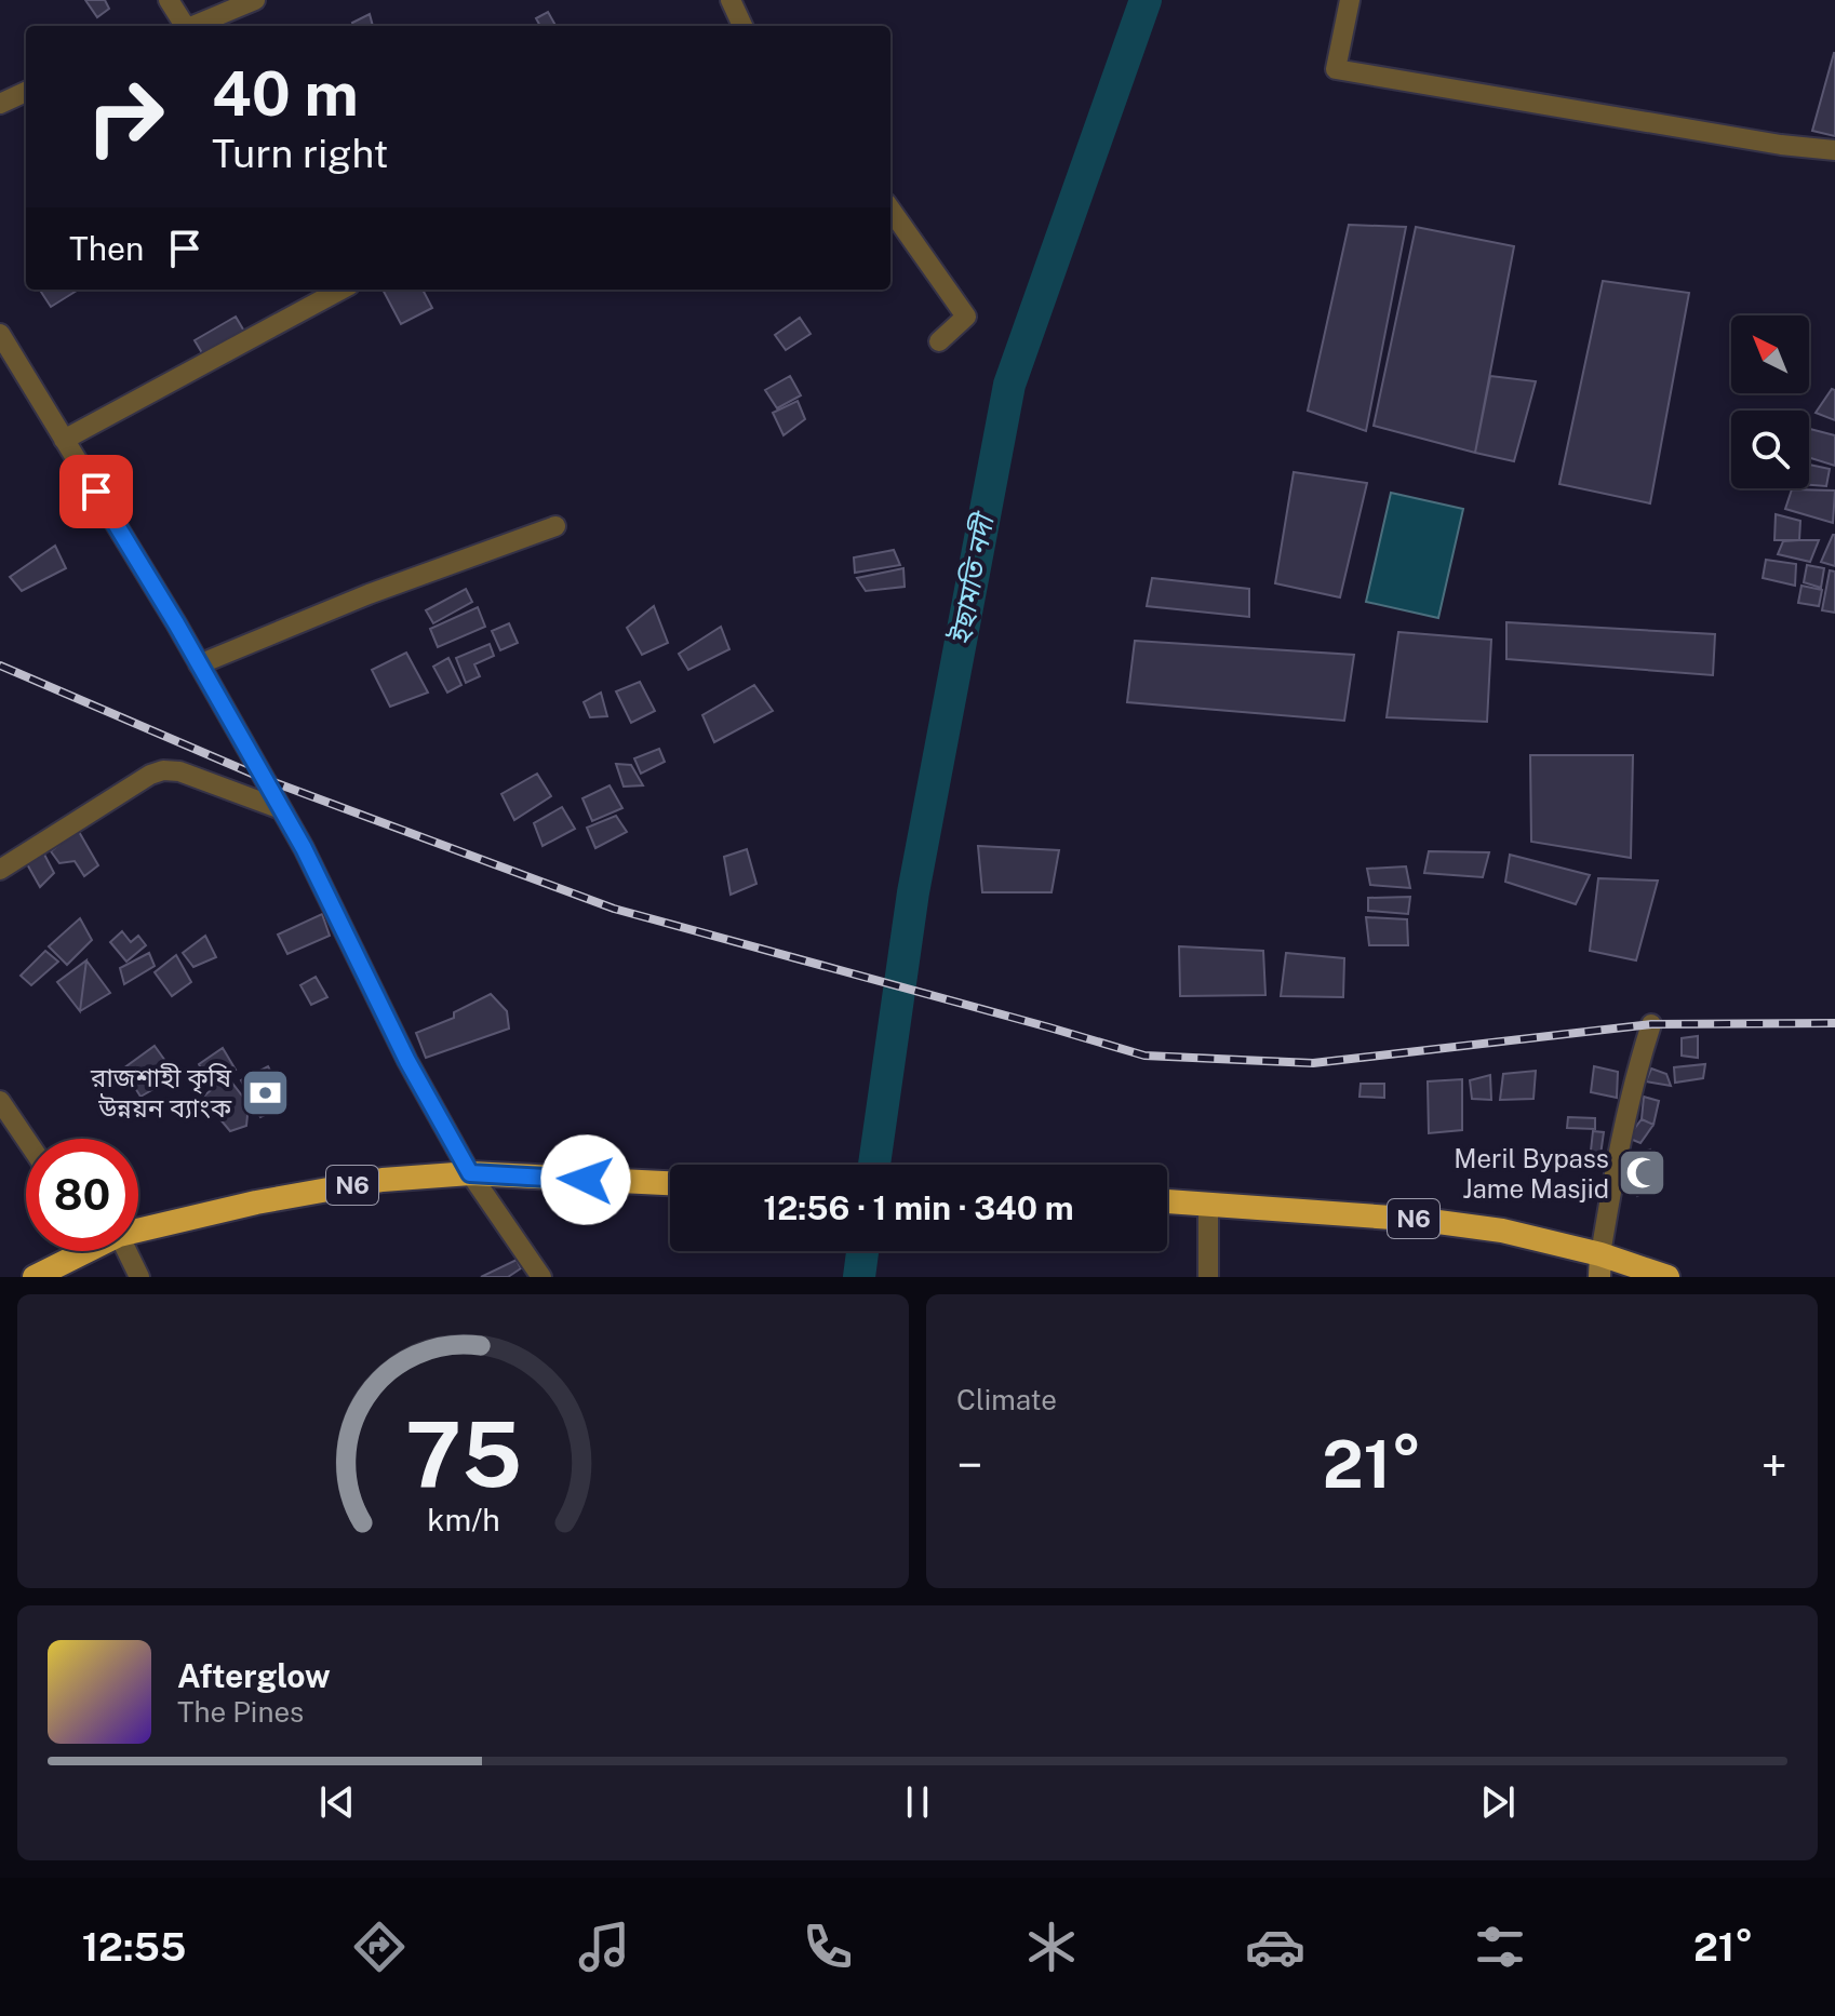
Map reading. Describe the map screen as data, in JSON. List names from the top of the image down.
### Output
{
  "streets": {
    "highway": ["N6"]
  },
  "water": ["ইছামতি নদী"],
  "places": {
    "bank": ["রাজশাহী কৃষি উন্নয়ন ব্যাংক"],
    "mosque": ["Meril Bypass Jame Masjid"]
  },
  "north": "top left",
  "page": {
    "turn": ["40 m", "Turn right"],
    "then": "Then",
    "limit": "80",
    "trip": "12:56 · 1 min · 340 m",
    "tile": "Climate",
    "heat": ["−", "21°", "+"],
    "song": ["Afterglow", "The Pines"],
    "tabs": ["12:55", "21°"],
    "gauge": ["75", "km/h"]
  }
}
